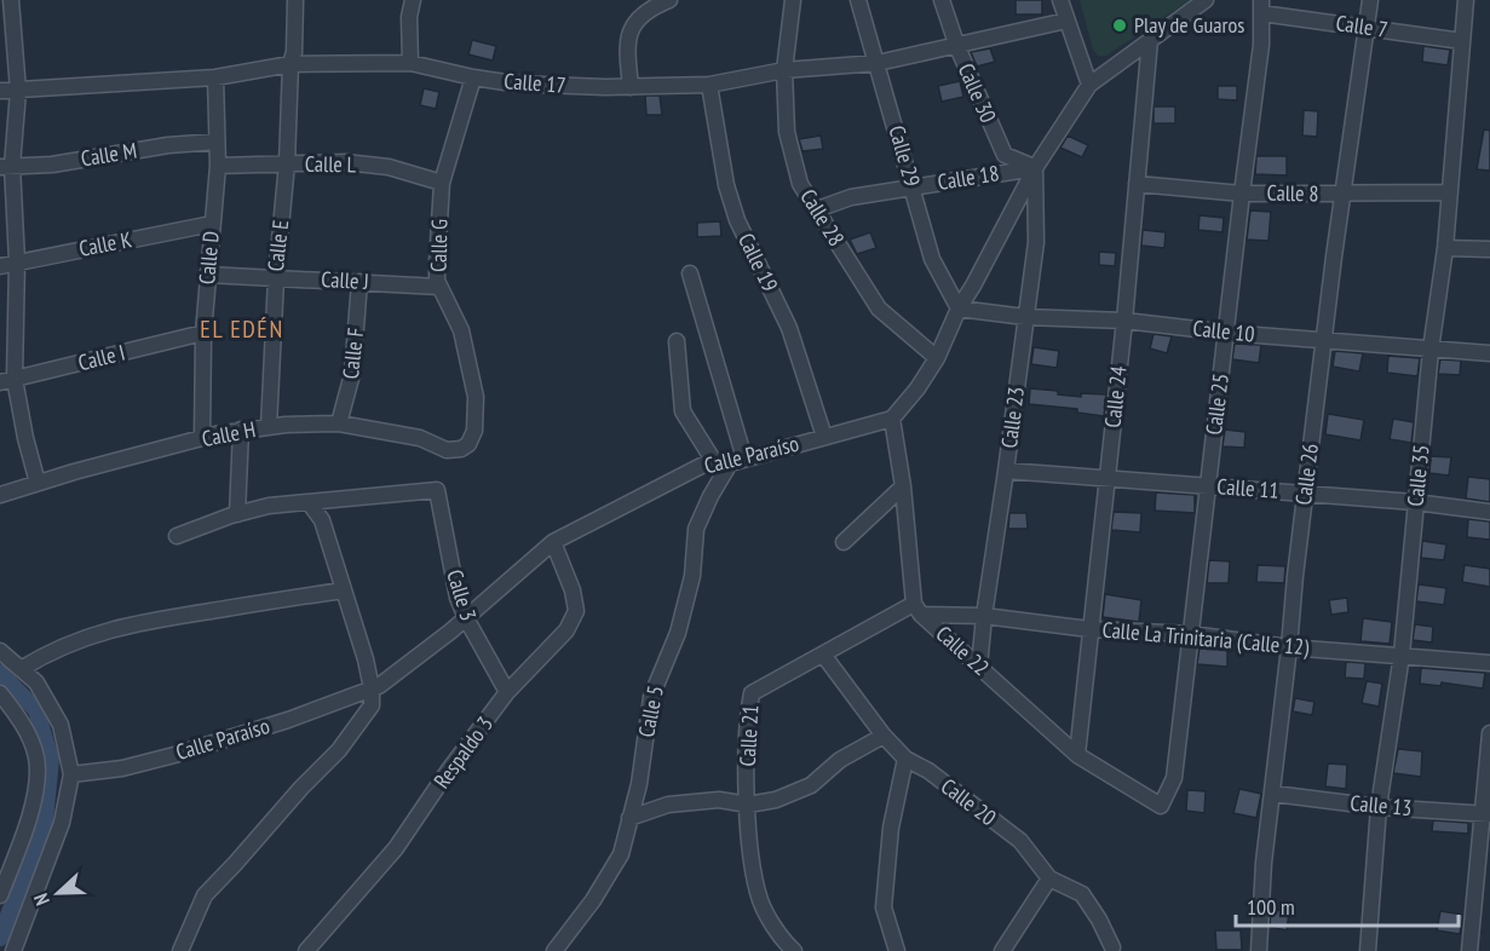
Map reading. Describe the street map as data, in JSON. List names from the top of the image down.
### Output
{
  "streets": {
    "street": [
      "Calle 7",
      "Calle 17",
      "Calle 30",
      "Calle M",
      "Calle 29",
      "Calle L",
      "Calle 18",
      "Calle 8",
      "Calle 28",
      "Calle K",
      "Calle E",
      "Calle G",
      "Calle D",
      "Calle 19",
      "Calle J",
      "Calle 10",
      "Calle F",
      "Calle I",
      "Calle 24",
      "Calle 25",
      "Calle 23",
      "Calle H",
      "Calle Paraíso",
      "Calle 26",
      "Calle 35",
      "Calle 11",
      "Calle 3",
      "Calle La Trinitaria (Calle 12)",
      "Calle 22",
      "Calle 5",
      "Calle 21",
      "Respaldo 3",
      "Calle 20",
      "Calle 13"
    ]
  },
  "crossings": [
    ["Calle 7", "Calle 25"],
    ["Calle 7", "Calle 26"],
    ["Calle 7", "Calle 35"],
    ["Calle 17", "Calle 30"],
    ["Calle 17", "Calle 29"],
    ["Calle 17", "Calle 28"],
    ["Calle 17", "Calle E"],
    ["Calle 17", "Calle G"],
    ["Calle 17", "Calle D"],
    ["Calle 17", "Calle 19"],
    ["Calle 30", "Calle 18"],
    ["Calle 30", "Calle 23"],
    ["Calle M", "Calle D"],
    ["Calle 29", "Calle 18"],
    ["Calle 29", "Calle 10"],
    ["Calle L", "Calle E"],
    ["Calle L", "Calle G"],
    ["Calle L", "Calle D"],
    ["Calle 18", "Calle 28"],
    ["Calle 18", "Calle 23"],
    ["Calle 8", "Calle 24"],
    ["Calle 8", "Calle 25"],
    ["Calle 8", "Calle 26"],
    ["Calle 8", "Calle 35"],
    ["Calle K", "Calle D"],
    ["Calle E", "Calle J"],
    ["Calle E", "Calle H"],
    ["Calle G", "Calle J"],
    ["Calle G", "Calle H"],
    ["Calle D", "Calle J"],
    ["Calle D", "Calle I"],
    ["Calle D", "Calle H"],
    ["Calle 19", "Calle Paraíso"],
    ["Calle J", "Calle F"],
    ["Calle 10", "Calle 24"],
    ["Calle 10", "Calle 25"],
    ["Calle 10", "Calle 23"],
    ["Calle 10", "Calle 26"],
    ["Calle 10", "Calle 35"],
    ["Calle F", "Calle H"],
    ["Calle 24", "Calle 11"],
    ["Calle 24", "Calle La Trinitaria (Calle 12)"],
    ["Calle 24", "Calle 22"],
    ["Calle 25", "Calle 11"],
    ["Calle 25", "Calle La Trinitaria (Calle 12)"],
    ["Calle 25", "Calle 22"],
    ["Calle 23", "Calle 11"],
    ["Calle 23", "Calle La Trinitaria (Calle 12)"],
    ["Calle 23", "Calle 22"],
    ["Calle Paraíso", "Calle 3"],
    ["Calle Paraíso", "Calle 5"],
    ["Calle Paraíso", "Respaldo 3"],
    ["Calle 26", "Calle 11"],
    ["Calle 26", "Calle La Trinitaria (Calle 12)"],
    ["Calle 26", "Calle 13"],
    ["Calle 35", "Calle 11"],
    ["Calle 35", "Calle La Trinitaria (Calle 12)"],
    ["Calle 35", "Calle 13"],
    ["Calle 3", "Respaldo 3"],
    ["Calle La Trinitaria (Calle 12)", "Calle 22"],
    ["Calle La Trinitaria (Calle 12)", "Calle 21"],
    ["Calle 22", "Calle 21"],
    ["Calle 21", "Calle 20"]
  ],
  "districts": ["EL EDÉN"],
  "places": ["Play de Guaros"],
  "scale_bar": "100 m",
  "north": "left"
}
